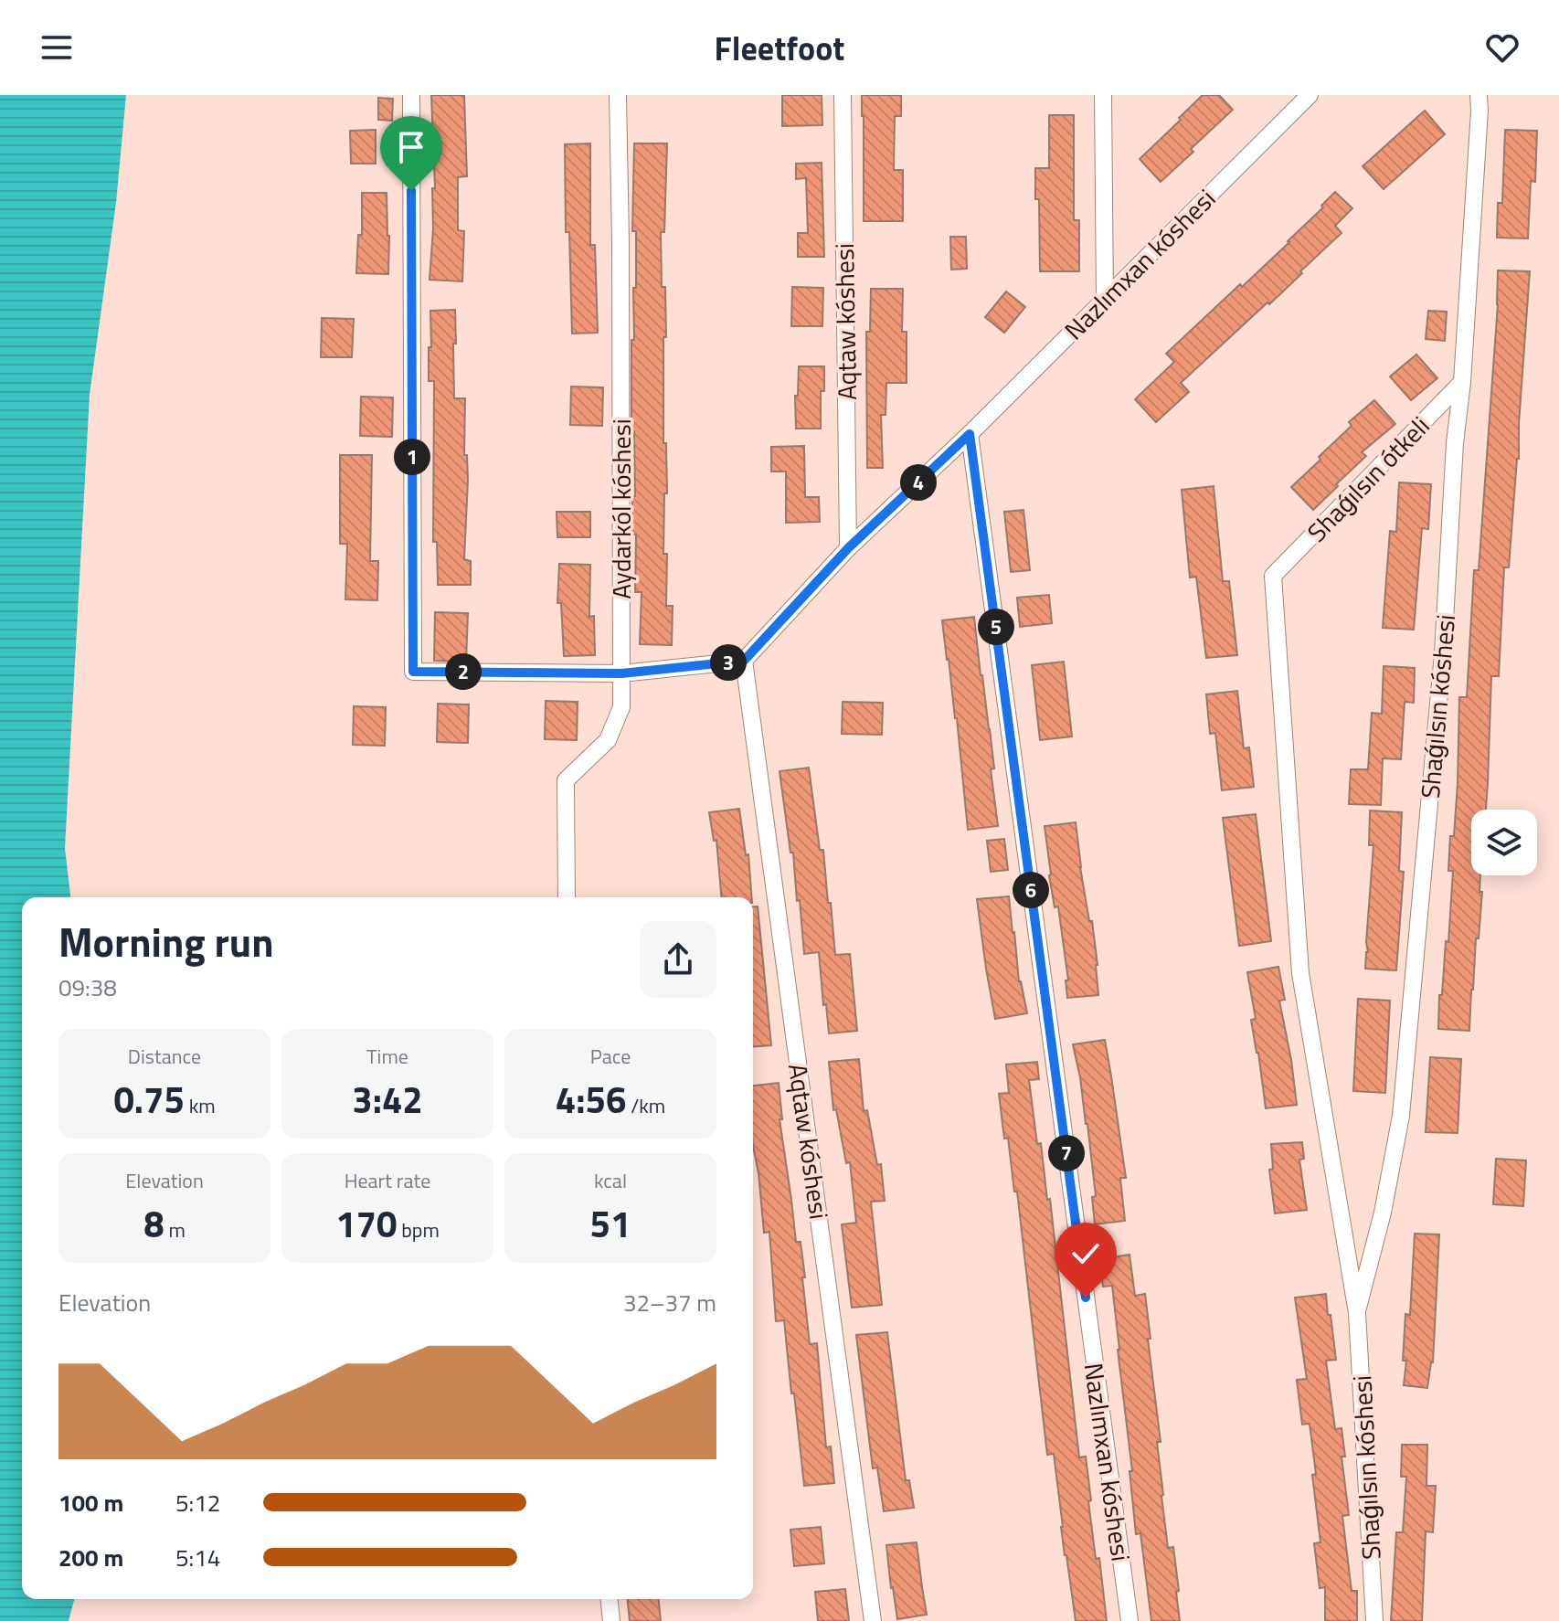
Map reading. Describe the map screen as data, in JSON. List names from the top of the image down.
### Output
{
  "streets": {
    "street": [
      "Nazlımxan kóshesi",
      "Aqtaw kóshesi",
      "Shaǵılsın ótkeli",
      "Aydarkól kóshesi",
      "Shaǵılsın kóshesi"
    ]
  },
  "crossings": [
    ["Nazlımxan kóshesi", "Aqtaw kóshesi"],
    ["Shaǵılsın ótkeli", "Shaǵılsın kóshesi"]
  ],
  "page": {
    "header": "Fleetfoot",
    "pins": [
      "1",
      "4",
      "5",
      "3",
      "2",
      "6",
      "7"
    ],
    "heading": ["Morning run", "09:38"],
    "stats": [
      ["Distance", "0.75 km"],
      ["Time", "3:42"],
      ["Pace", "4:56 /km"],
      ["Elevation", "8 m"],
      ["Heart rate", "170 bpm"],
      ["kcal", "51"]
    ],
    "chart": ["Elevation", "32–37 m"],
    "list": [
      {
        "name": "100 m",
        "note": "5:12"
      },
      {
        "name": "200 m",
        "note": "5:14"
      }
    ]
  }
}
